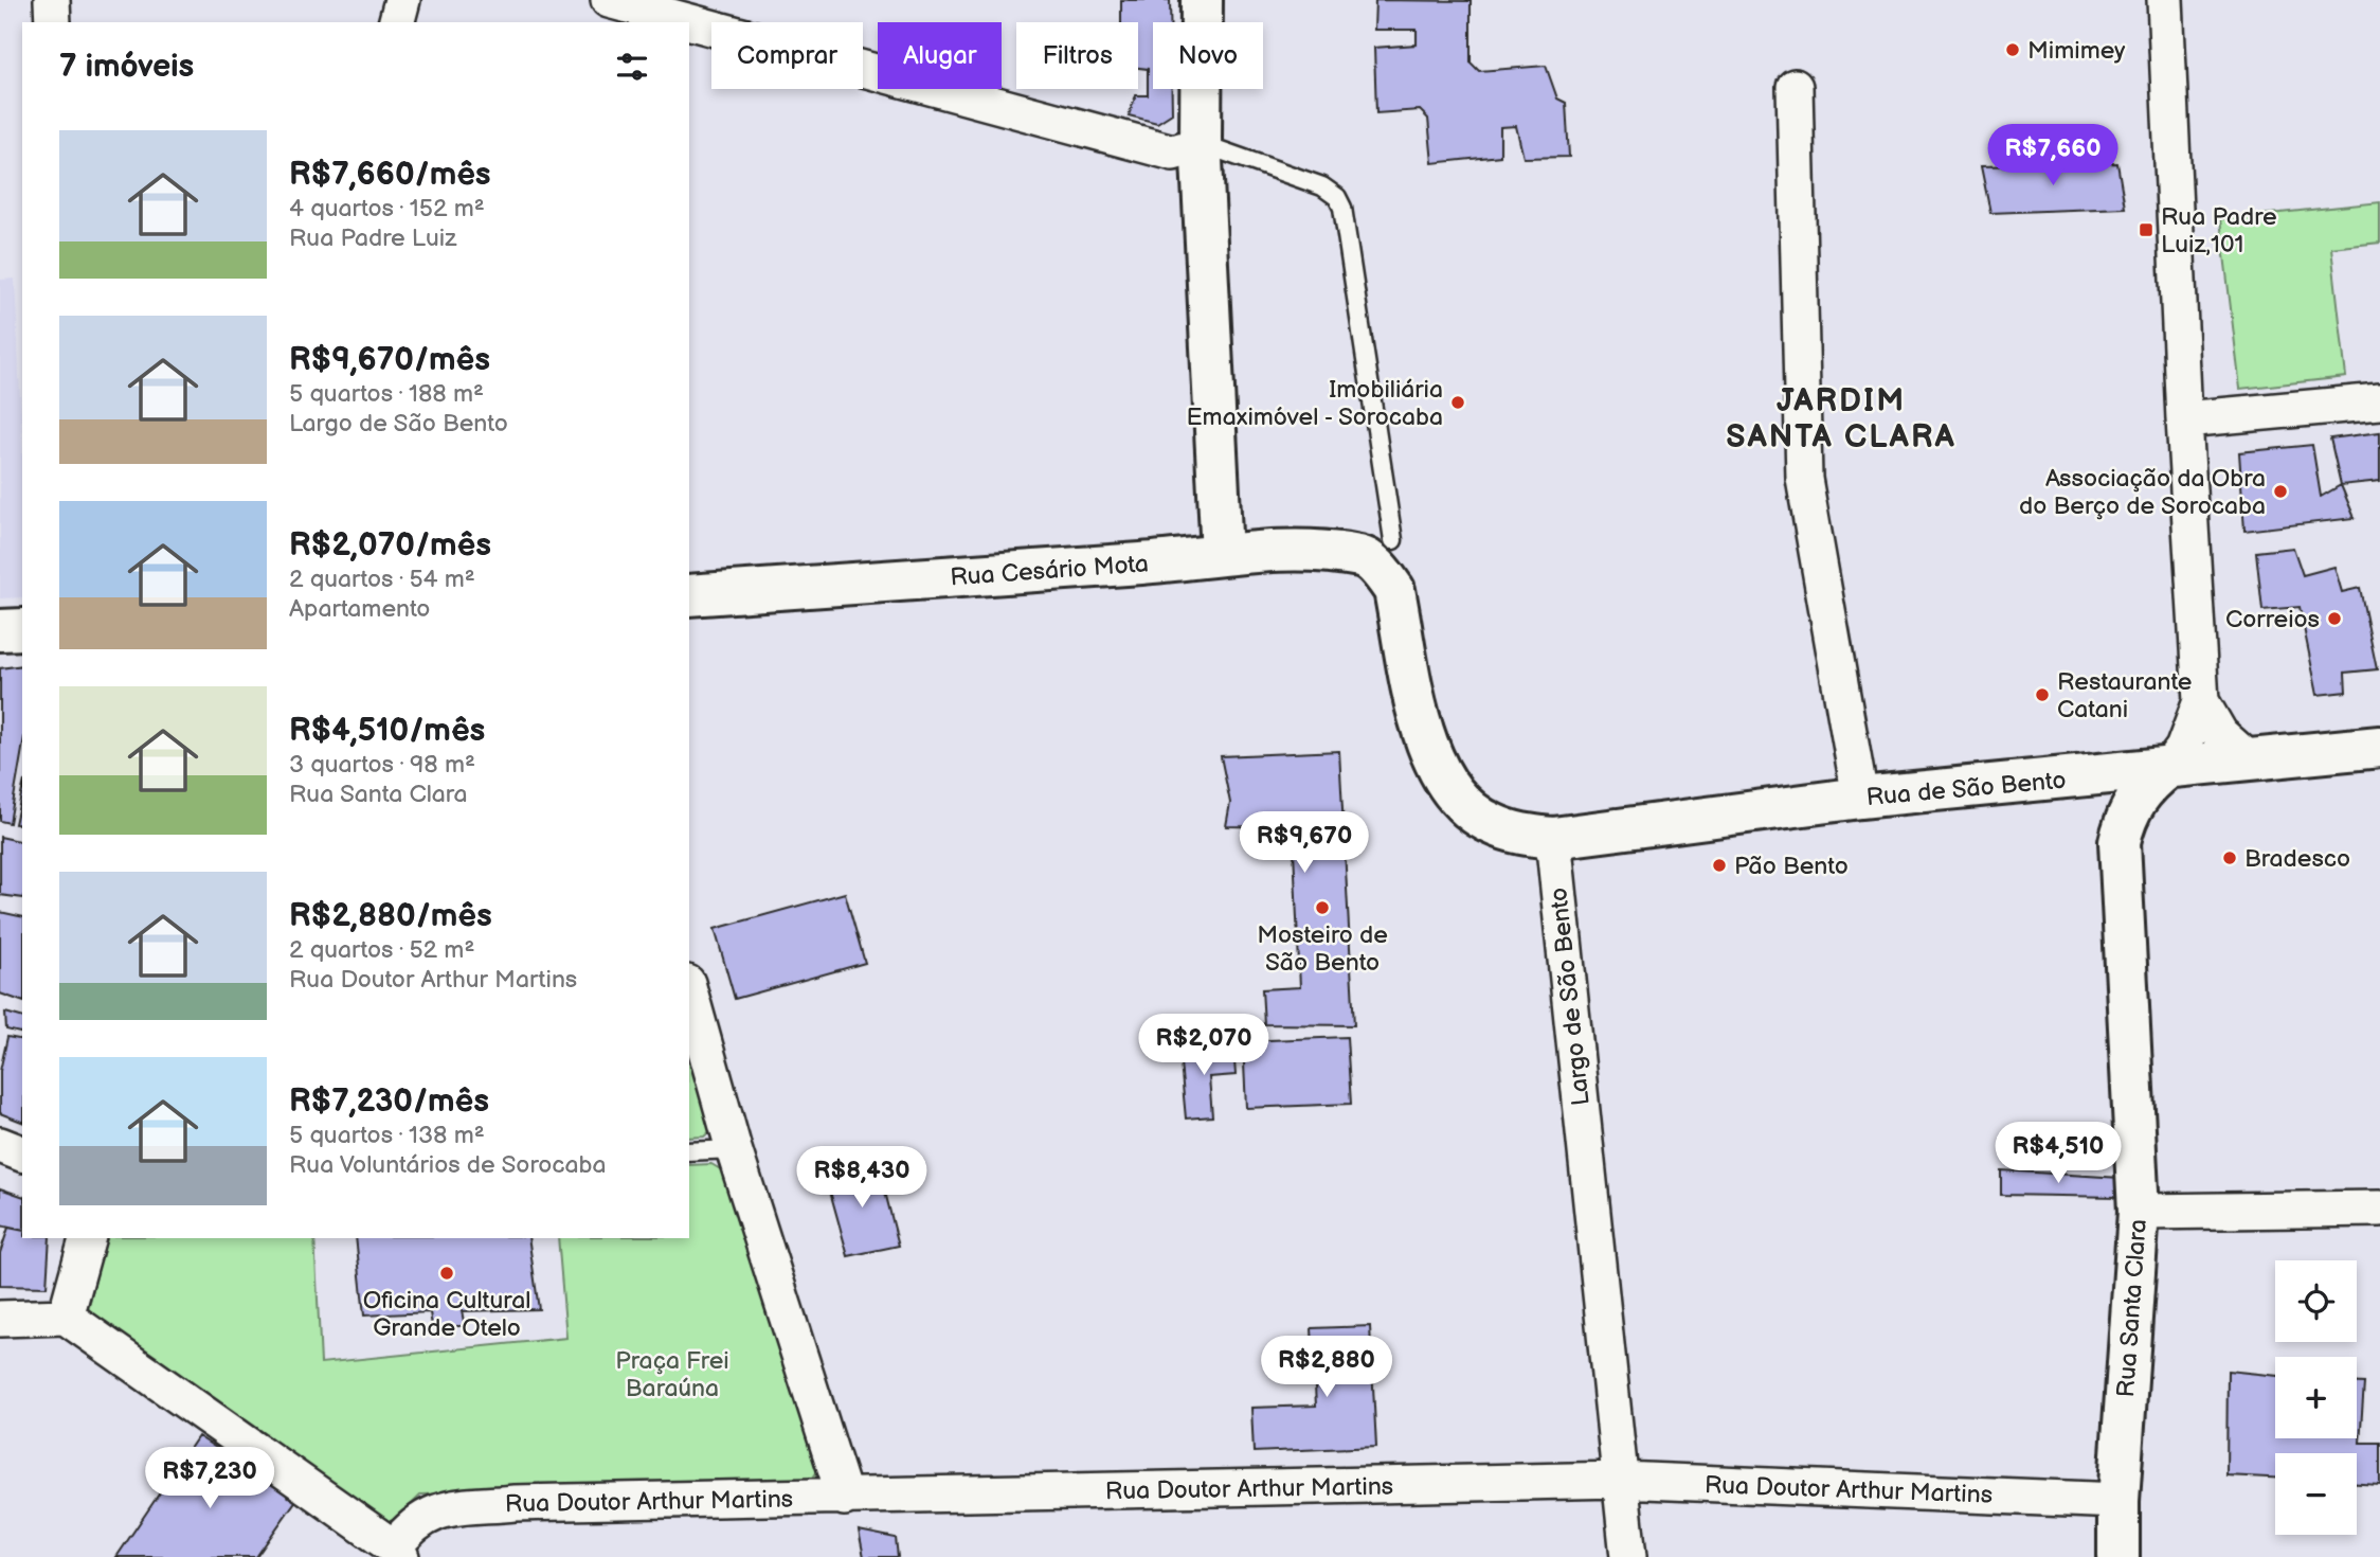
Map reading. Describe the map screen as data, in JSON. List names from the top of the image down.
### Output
{
  "streets": {
    "main road": ["Rua Cesário Mota", "Rua de São Bento", "Rua Santa Clara"],
    "street": ["Largo de São Bento", "Rua Doutor Arthur Martins"]
  },
  "crossings": [
    ["Rua de São Bento", "Largo de São Bento"],
    ["Rua de São Bento", "Rua Santa Clara"],
    ["Largo de São Bento", "Rua Doutor Arthur Martins"],
    ["Rua Santa Clara", "Rua Doutor Arthur Martins"]
  ],
  "districts": ["JARDIM SANTA CLARA"],
  "parks": ["Praça Frei Baraúna"],
  "places": {
    "other": [
      "Mimimey",
      "Imobiliária Emaximóvel - Sorocaba",
      "Associação da Obra do Berço de Sorocaba",
      "Correios",
      "Restaurante Catani",
      "Bradesco",
      "Pão Bento",
      "Mosteiro de São Bento",
      "Oficina Cultural Grande Otelo"
    ],
    "transit": ["Rua Padre Luiz,101"]
  },
  "page": {
    "chip": [
      "Comprar",
      "Alugar",
      "Filtros",
      "Novo"
    ],
    "heading": "7 imóveis",
    "list": [
      {
        "name": "R$7,660/mês",
        "note": "4 quartos · 152 m² · Rua Padre Luiz"
      },
      {
        "name": "R$9,670/mês",
        "note": "5 quartos · 188 m² · Largo de São Bento"
      },
      {
        "name": "R$2,070/mês",
        "note": "2 quartos · 54 m² · Apartamento"
      },
      {
        "name": "R$4,510/mês",
        "note": "3 quartos · 98 m² · Rua Santa Clara"
      },
      {
        "name": "R$2,880/mês",
        "note": "2 quartos · 52 m² · Rua Doutor Arthur Martins"
      },
      {
        "name": "R$7,230/mês",
        "note": "5 quartos · 138 m² · Rua Voluntários de Sorocaba"
      }
    ],
    "price": [
      "R$7,660",
      "R$9,670",
      "R$2,070",
      "R$4,510",
      "R$8,430",
      "R$2,880",
      "R$7,230"
    ],
    "map_buttons": ["+", "−"]
  }
}
